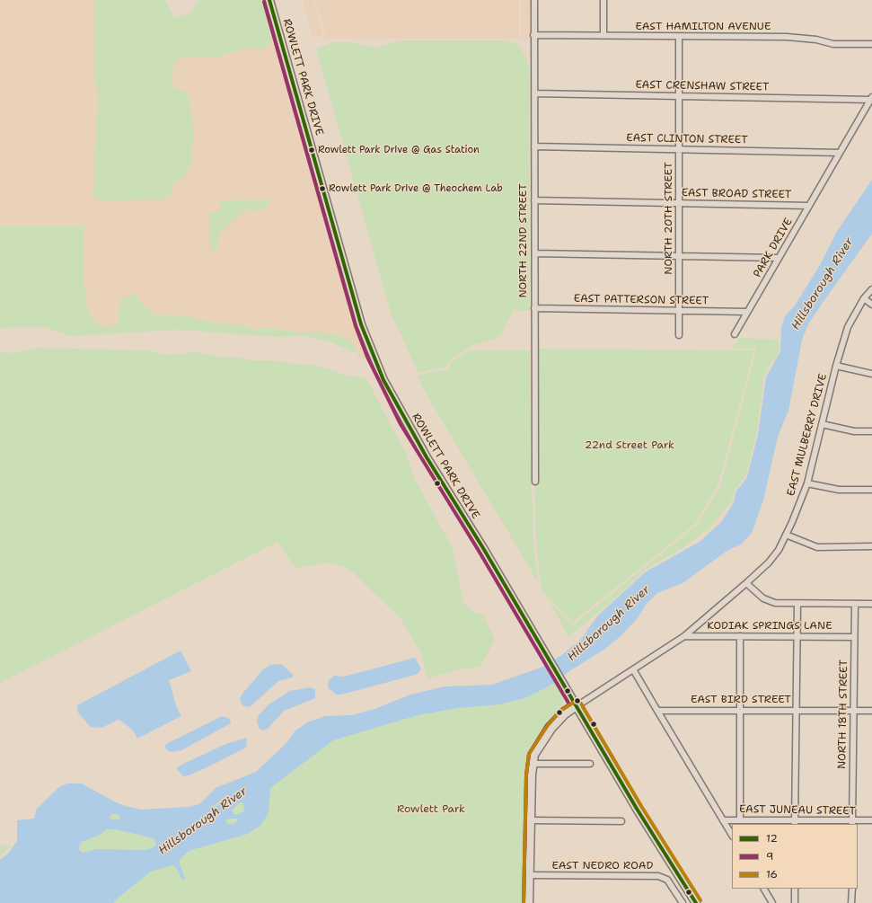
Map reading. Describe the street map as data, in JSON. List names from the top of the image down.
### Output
{
  "streets": {
    "street": [
      "EAST HAMILTON AVENUE",
      "ROWLETT PARK DRIVE",
      "EAST CRENSHAW STREET",
      "EAST CLINTON STREET",
      "EAST BROAD STREET",
      "NORTH 20TH STREET",
      "NORTH 22ND STREET",
      "PARK DRIVE",
      "EAST PATTERSON STREET",
      "EAST MULBERRY DRIVE",
      "KODIAK SPRINGS LANE",
      "EAST BIRD STREET",
      "NORTH 18TH STREET",
      "EAST JUNEAU STREET",
      "EAST NEDRO ROAD"
    ]
  },
  "crossings": [
    ["EAST HAMILTON AVENUE", "NORTH 20TH STREET"],
    ["EAST HAMILTON AVENUE", "NORTH 22ND STREET"],
    ["ROWLETT PARK DRIVE", "EAST MULBERRY DRIVE"],
    ["EAST CRENSHAW STREET", "NORTH 20TH STREET"],
    ["EAST CRENSHAW STREET", "NORTH 22ND STREET"],
    ["EAST CRENSHAW STREET", "PARK DRIVE"],
    ["EAST CLINTON STREET", "NORTH 20TH STREET"],
    ["EAST CLINTON STREET", "NORTH 22ND STREET"],
    ["EAST CLINTON STREET", "PARK DRIVE"],
    ["EAST BROAD STREET", "NORTH 20TH STREET"],
    ["EAST BROAD STREET", "NORTH 22ND STREET"],
    ["EAST BROAD STREET", "PARK DRIVE"],
    ["NORTH 20TH STREET", "EAST PATTERSON STREET"],
    ["NORTH 22ND STREET", "EAST PATTERSON STREET"],
    ["PARK DRIVE", "EAST PATTERSON STREET"],
    ["EAST MULBERRY DRIVE", "KODIAK SPRINGS LANE"],
    ["KODIAK SPRINGS LANE", "NORTH 18TH STREET"],
    ["EAST BIRD STREET", "NORTH 18TH STREET"],
    ["NORTH 18TH STREET", "EAST JUNEAU STREET"]
  ],
  "water": ["Hillsborough River"],
  "parks": ["22nd Street Park", "Rowlett Park"],
  "places": ["Rowlett Park Drive @ Gas Station", "Rowlett Park Drive @ Theochem Lab"],
  "lines": ["transit line 12", "transit line 9", "transit line 16"],
  "legend": ["12", "9", "16"]
}
